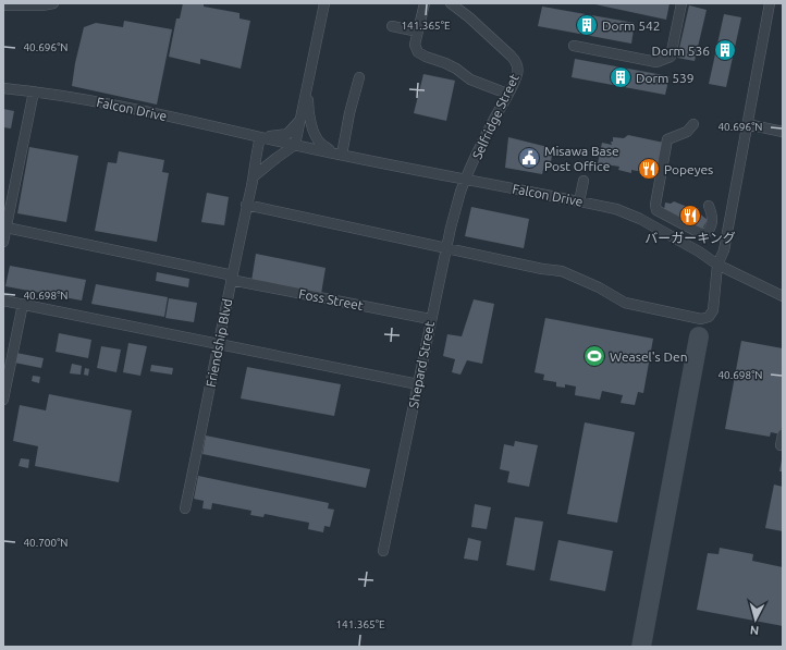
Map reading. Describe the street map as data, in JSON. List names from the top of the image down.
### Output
{
  "streets": {
    "street": [
      "Falcon Drive",
      "Selfridge Street",
      "Foss Street",
      "Friendship Blvd",
      "Shepard Street"
    ]
  },
  "crossings": [
    ["Falcon Drive", "Selfridge Street"],
    ["Falcon Drive", "Friendship Blvd"],
    ["Falcon Drive", "Shepard Street"],
    ["Selfridge Street", "Shepard Street"],
    ["Foss Street", "Friendship Blvd"],
    ["Foss Street", "Shepard Street"]
  ],
  "places": {
    "building": ["Dorm 542", "Dorm 536", "Dorm 539"],
    "public building": ["Misawa Base Post Office"],
    "restaurant": ["Popeyes", "バーガーキング"],
    "sports": ["Weasel's Den"]
  },
  "north": "bottom",
  "coordinates": [
    "141.365°E",
    "40.696°N",
    "40.698°N",
    "40.700°N"
  ]
}
